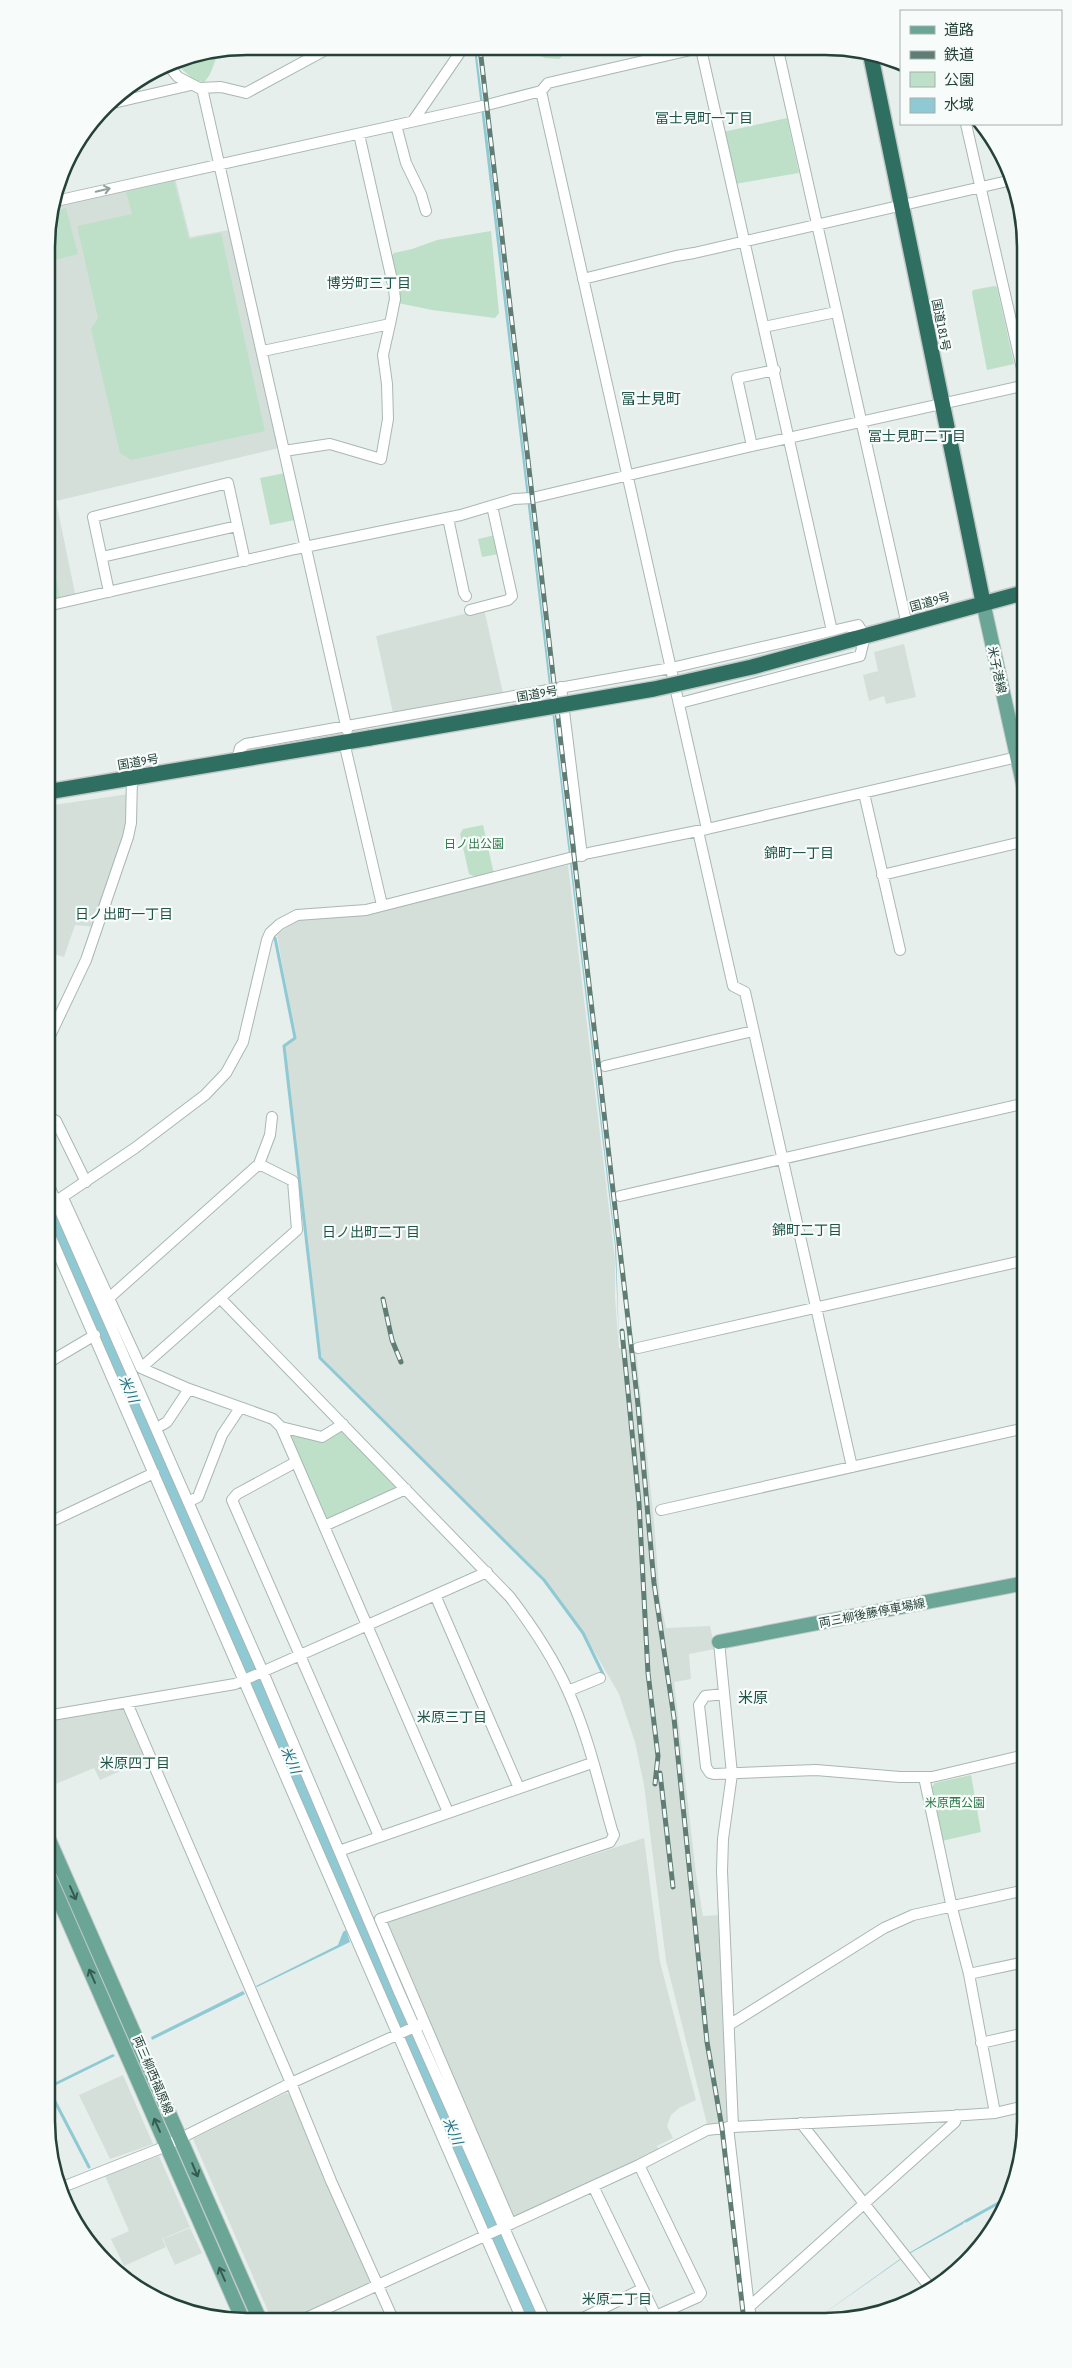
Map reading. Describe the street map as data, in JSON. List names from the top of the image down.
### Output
{
  "streets": {
    "highway": ["国道181号", "国道9号"],
    "main road": ["米子港線", "両三柳後藤停車場線", "両三柳西福原線"]
  },
  "crossings": [
    ["国道181号", "国道9号"],
    ["国道181号", "米子港線"],
    ["国道9号", "米子港線"]
  ],
  "districts": [
    "冨士見町一丁目",
    "博労町三丁目",
    "冨士見町",
    "冨士見町二丁目",
    "錦町一丁目",
    "日ノ出町一丁目",
    "錦町二丁目",
    "日ノ出町二丁目",
    "米原",
    "米原三丁目",
    "米原四丁目",
    "米原二丁目"
  ],
  "water": ["米川"],
  "parks": ["日ノ出公園", "米原西公園"],
  "legend": [
    "道路",
    "鉄道",
    "公園",
    "水域"
  ]
}
